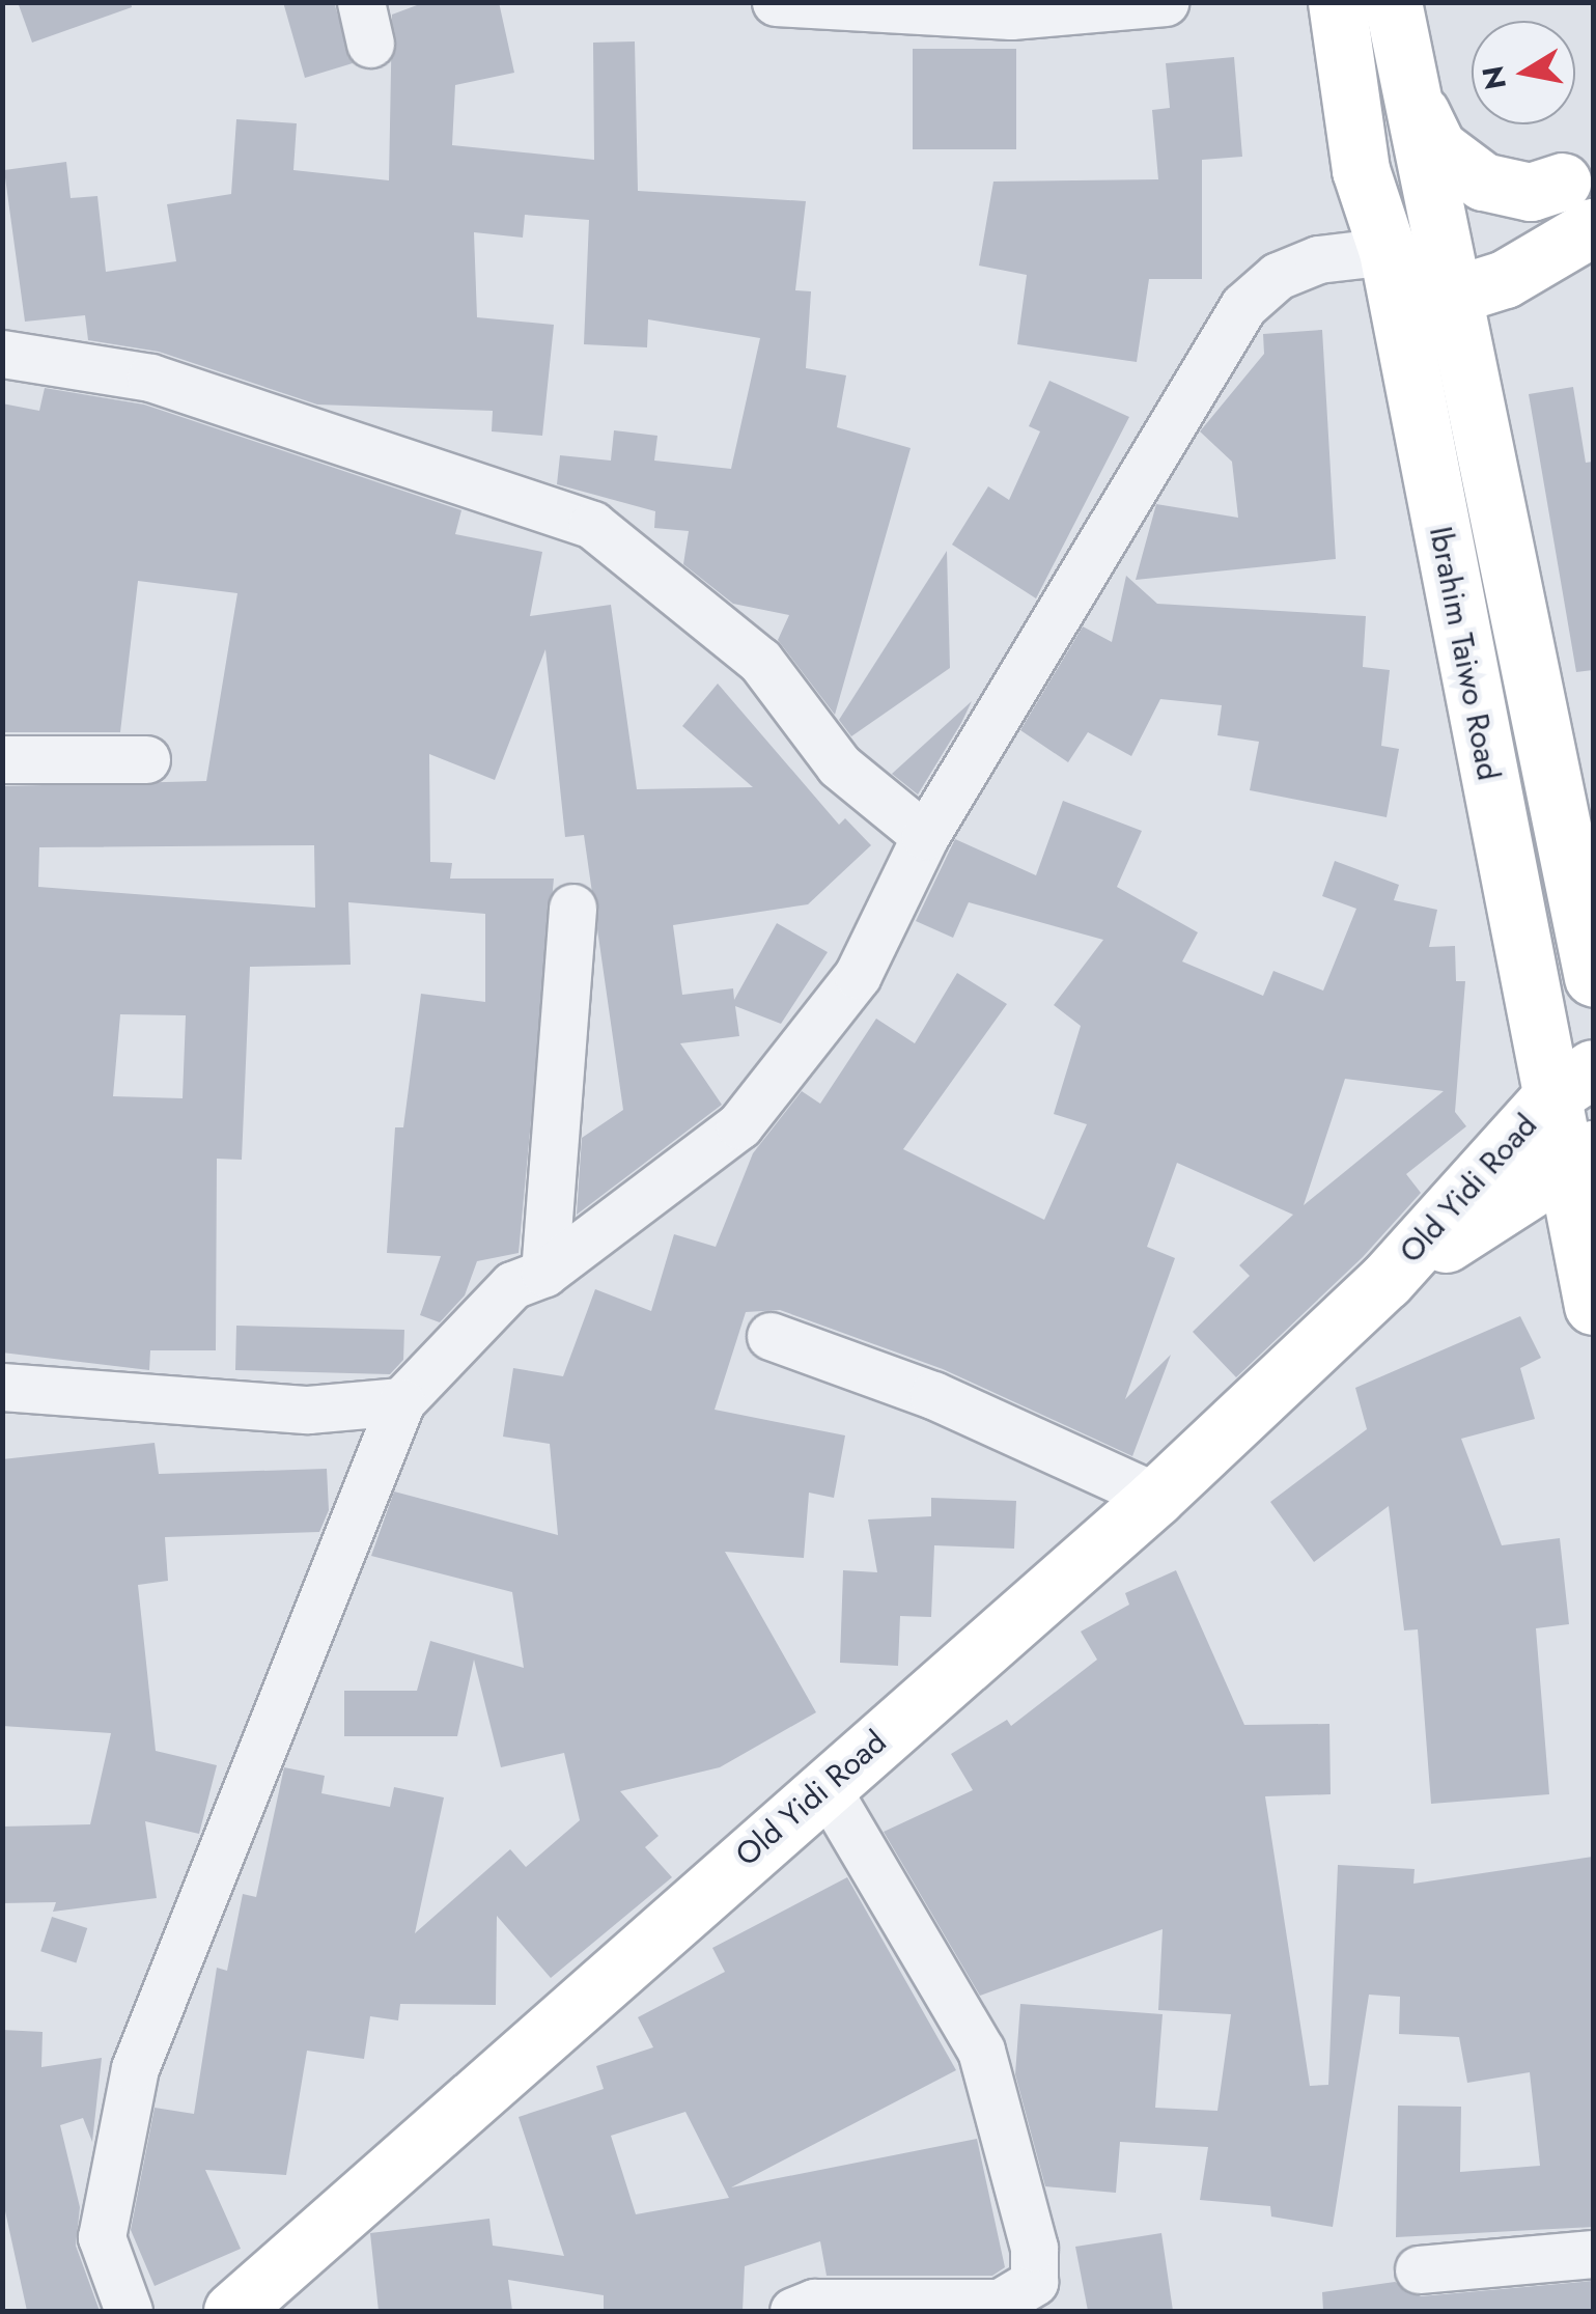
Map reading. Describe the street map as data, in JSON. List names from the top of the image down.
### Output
{
  "streets": {
    "main road": ["Ibrahim Taiwo Road", "Old Yidi Road"]
  },
  "crossings": [
    ["Ibrahim Taiwo Road", "Old Yidi Road"]
  ],
  "north": "left"
}
